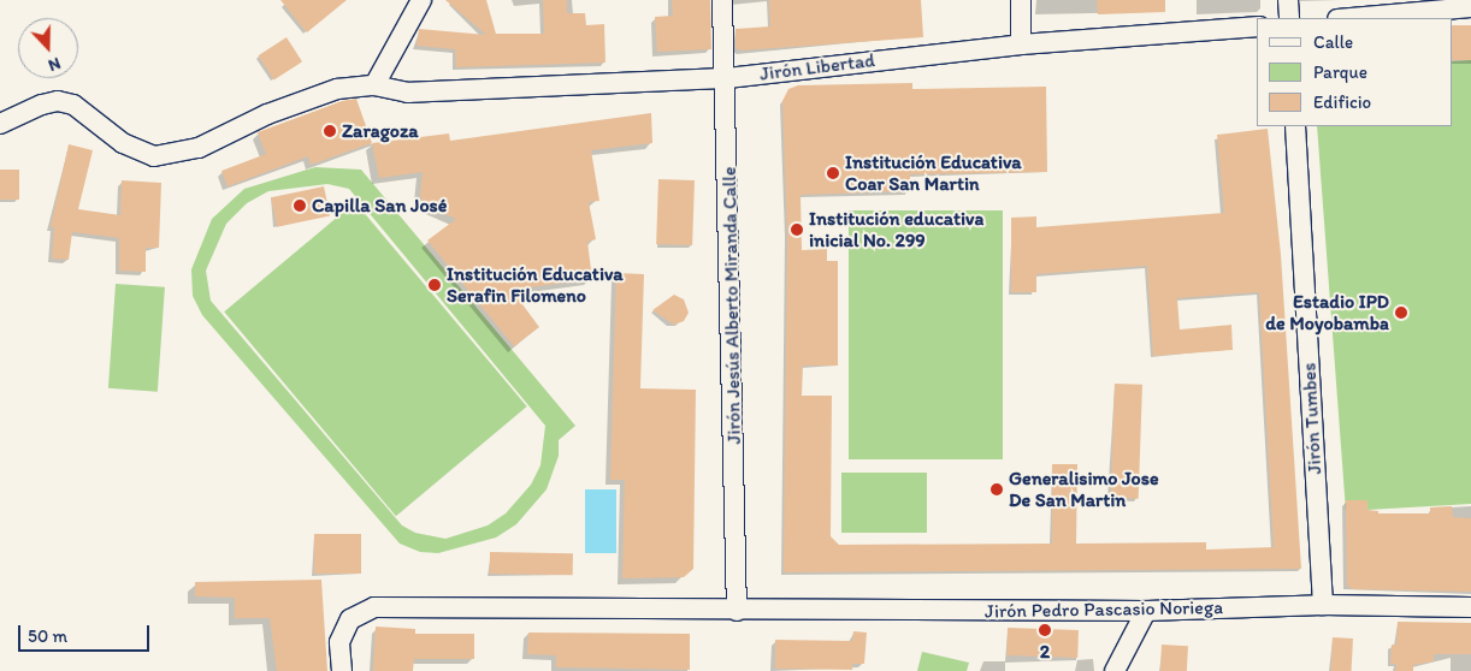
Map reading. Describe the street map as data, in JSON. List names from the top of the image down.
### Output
{
  "streets": {
    "street": [
      "Jirón Libertad",
      "Jirón Jesús Alberto Miranda Calle",
      "Jirón Tumbes",
      "Jirón Pedro Pascasio Noriega"
    ]
  },
  "crossings": [
    ["Jirón Libertad", "Jirón Jesús Alberto Miranda Calle"],
    ["Jirón Jesús Alberto Miranda Calle", "Jirón Pedro Pascasio Noriega"],
    ["Jirón Tumbes", "Jirón Pedro Pascasio Noriega"]
  ],
  "places": [
    "Zaragoza",
    "Institución Educativa Coar San Martin",
    "Capilla San José",
    "Institución educativa inicial No. 299",
    "Institución Educativa Serafin Filomeno",
    "Estadio IPD de Moyobamba",
    "Generalisimo Jose De San Martin",
    "2"
  ],
  "legend": ["Calle", "Parque", "Edificio"],
  "scale_bar": "50 m",
  "north": "bottom"
}
